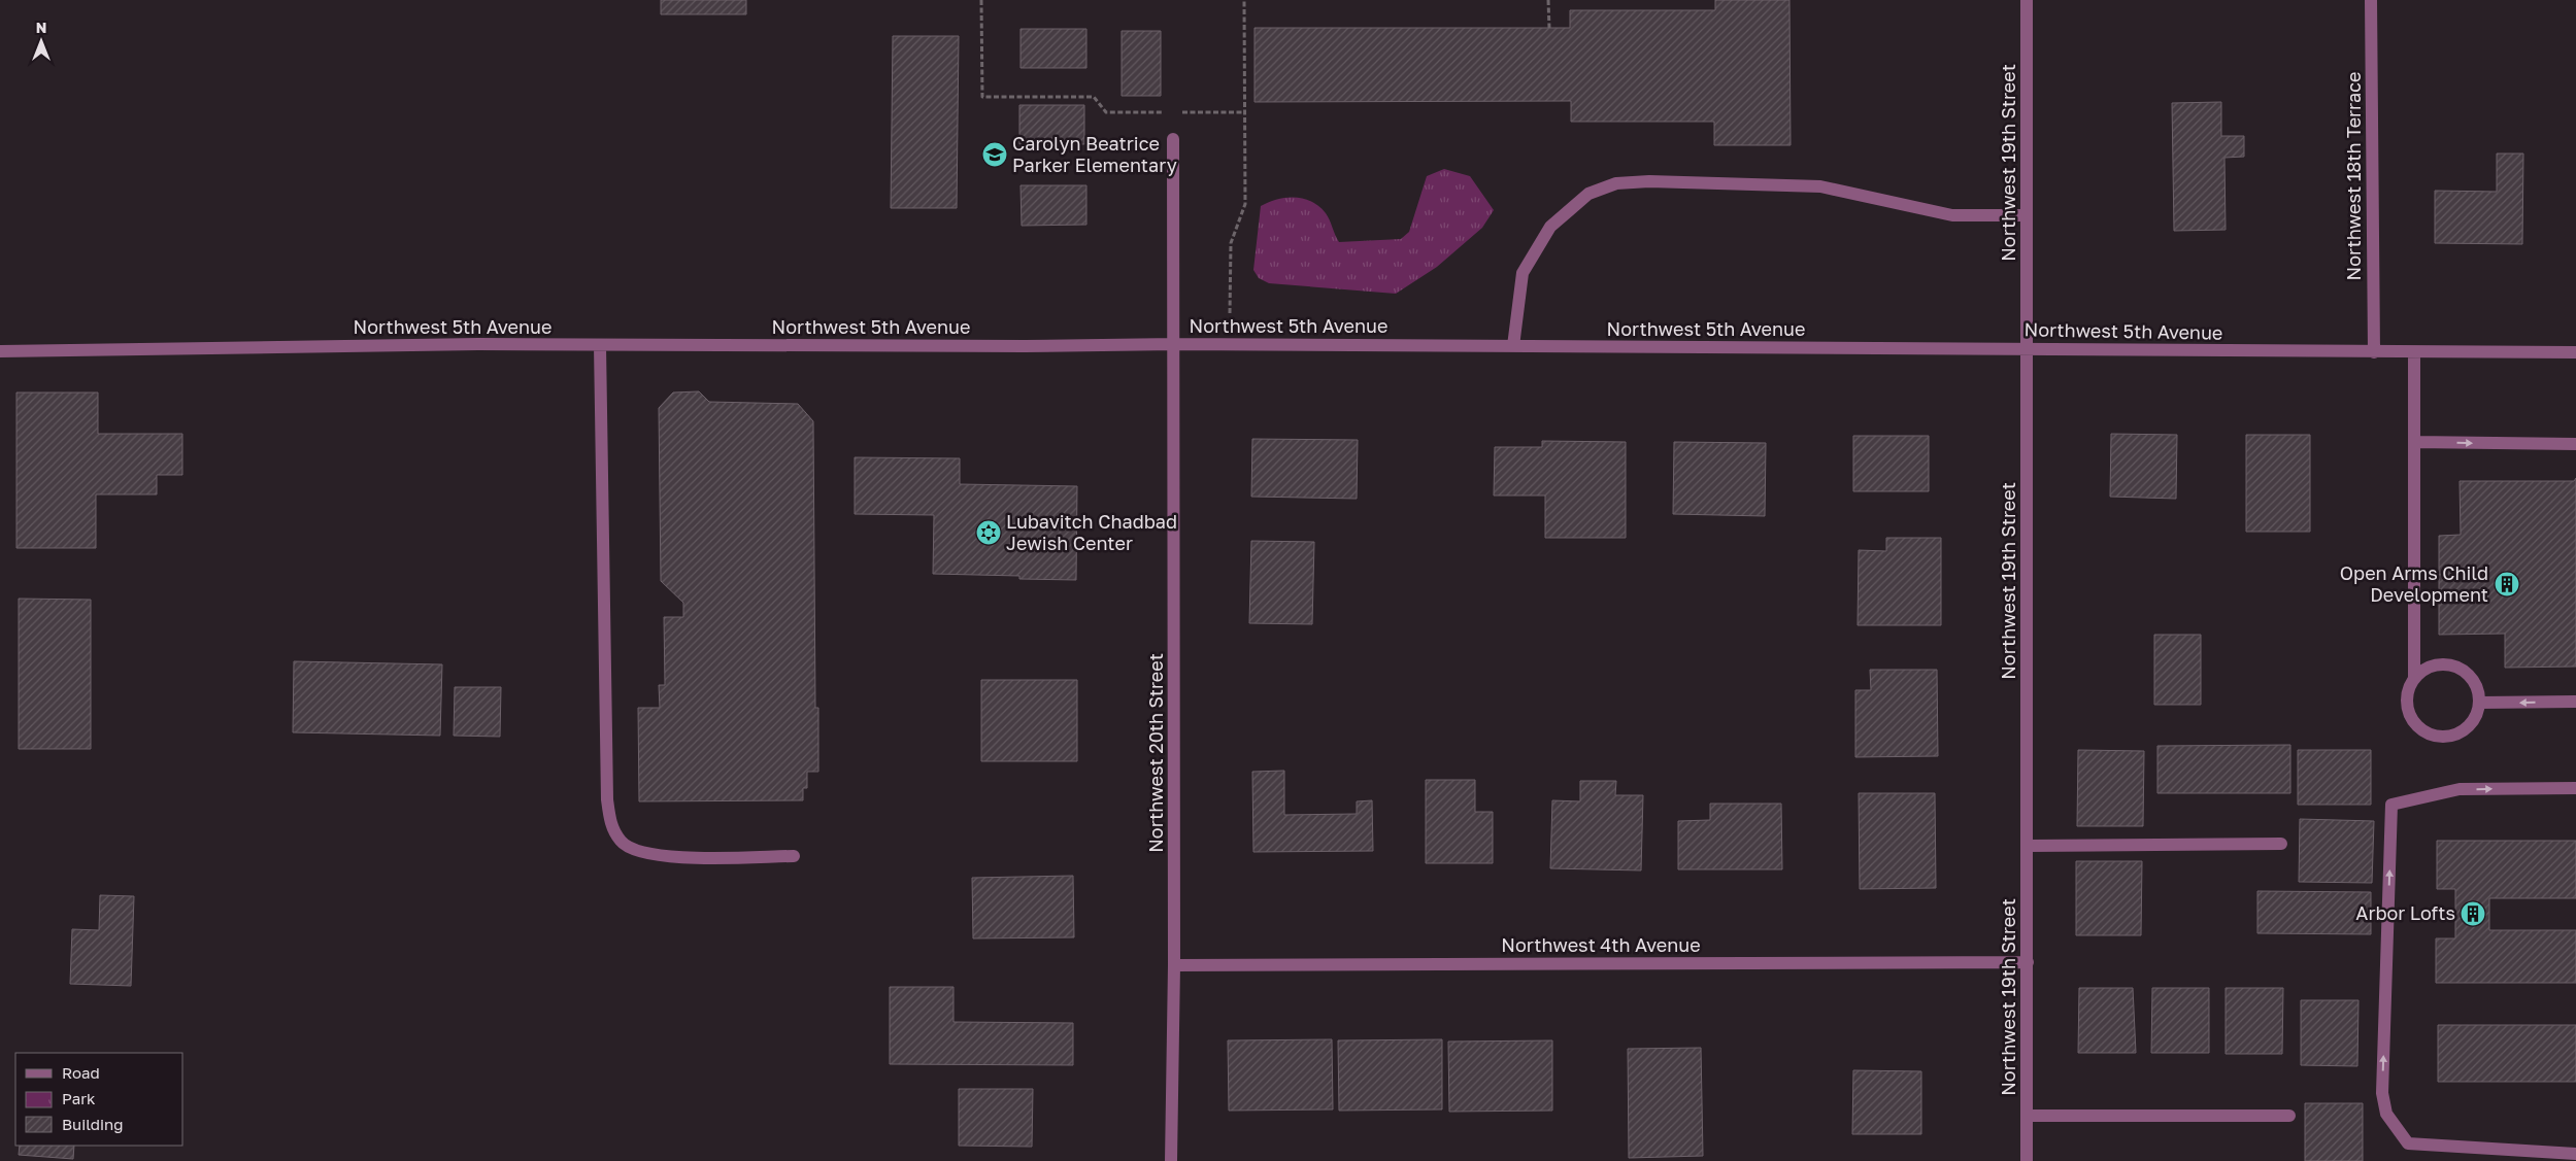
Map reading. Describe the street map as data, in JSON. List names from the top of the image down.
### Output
{
  "streets": {
    "street": [
      "Northwest 19th Street",
      "Northwest 18th Terrace",
      "Northwest 5th Avenue",
      "Northwest 20th Street",
      "Northwest 4th Avenue"
    ]
  },
  "crossings": [
    ["Northwest 19th Street", "Northwest 5th Avenue"],
    ["Northwest 19th Street", "Northwest 4th Avenue"],
    ["Northwest 18th Terrace", "Northwest 5th Avenue"],
    ["Northwest 5th Avenue", "Northwest 20th Street"],
    ["Northwest 20th Street", "Northwest 4th Avenue"]
  ],
  "places": {
    "school or university": ["Carolyn Beatrice Parker Elementary"],
    "synagogue": ["Lubavitch Chadbad Jewish Center"],
    "building": ["Open Arms Child Development", "Arbor Lofts"]
  },
  "legend": ["Road", "Park", "Building"],
  "north": "top"
}
